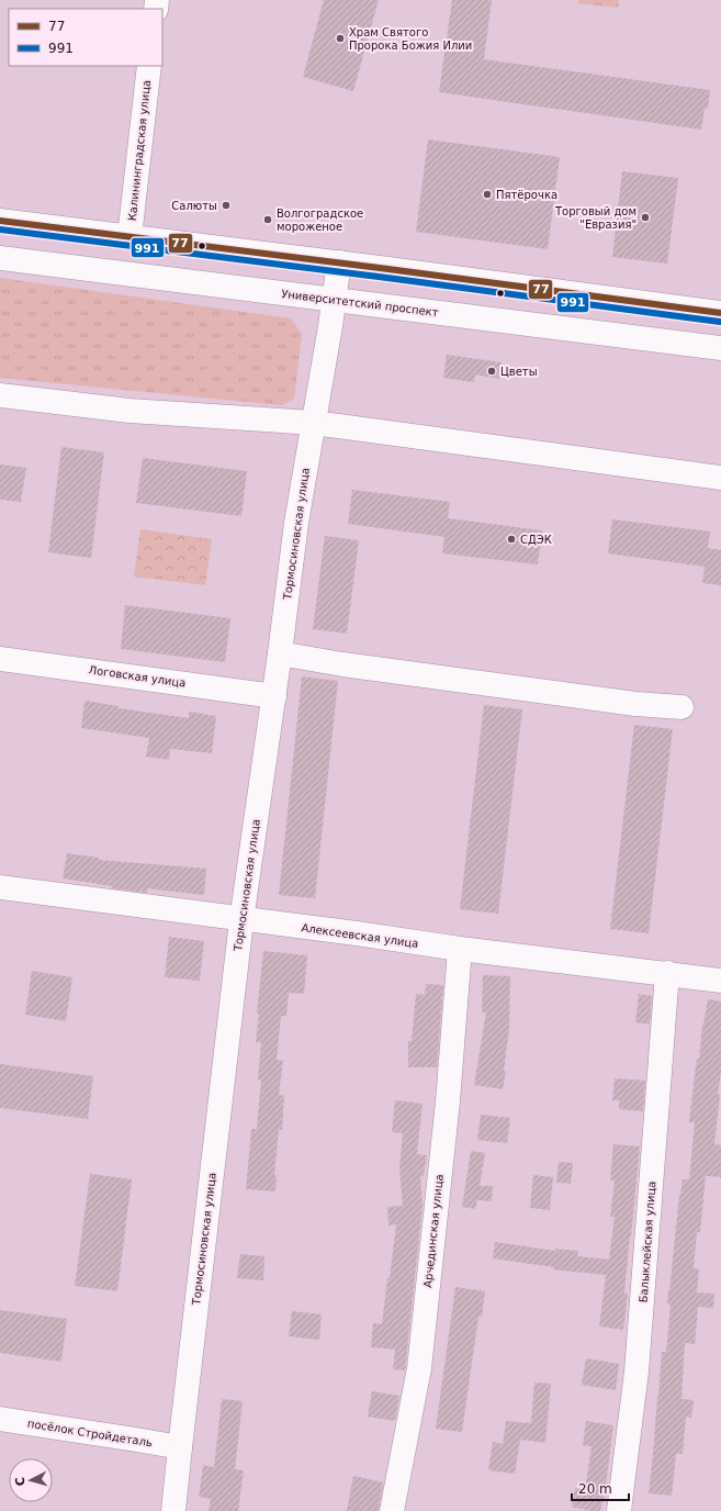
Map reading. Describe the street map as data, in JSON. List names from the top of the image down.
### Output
{
  "streets": {
    "main road": [
      "Калининградская улица",
      "Университетский проспект",
      "Тормосиновская улица",
      "Логовская улица",
      "Алексеевская улица",
      "Арчединская улица",
      "Балыклейская улица",
      "посёлок Стройдеталь"
    ]
  },
  "crossings": [
    ["Университетский проспект", "Тормосиновская улица"],
    ["Тормосиновская улица", "Логовская улица"],
    ["Тормосиновская улица", "Алексеевская улица"],
    ["Тормосиновская улица", "посёлок Стройдеталь"],
    ["Алексеевская улица", "Арчединская улица"],
    ["Алексеевская улица", "Балыклейская улица"]
  ],
  "places": [
    "Храм Святого Пророка Божия Илии",
    "Пятёрочка",
    "Салюты",
    "Торговый дом \"Евразия\"",
    "Волгоградское мороженое",
    "Цветы",
    "СДЭК"
  ],
  "lines": ["transit line 77", "transit line 991"],
  "legend": ["77", "991"],
  "scale_bar": "20 m",
  "north": "left"
}
